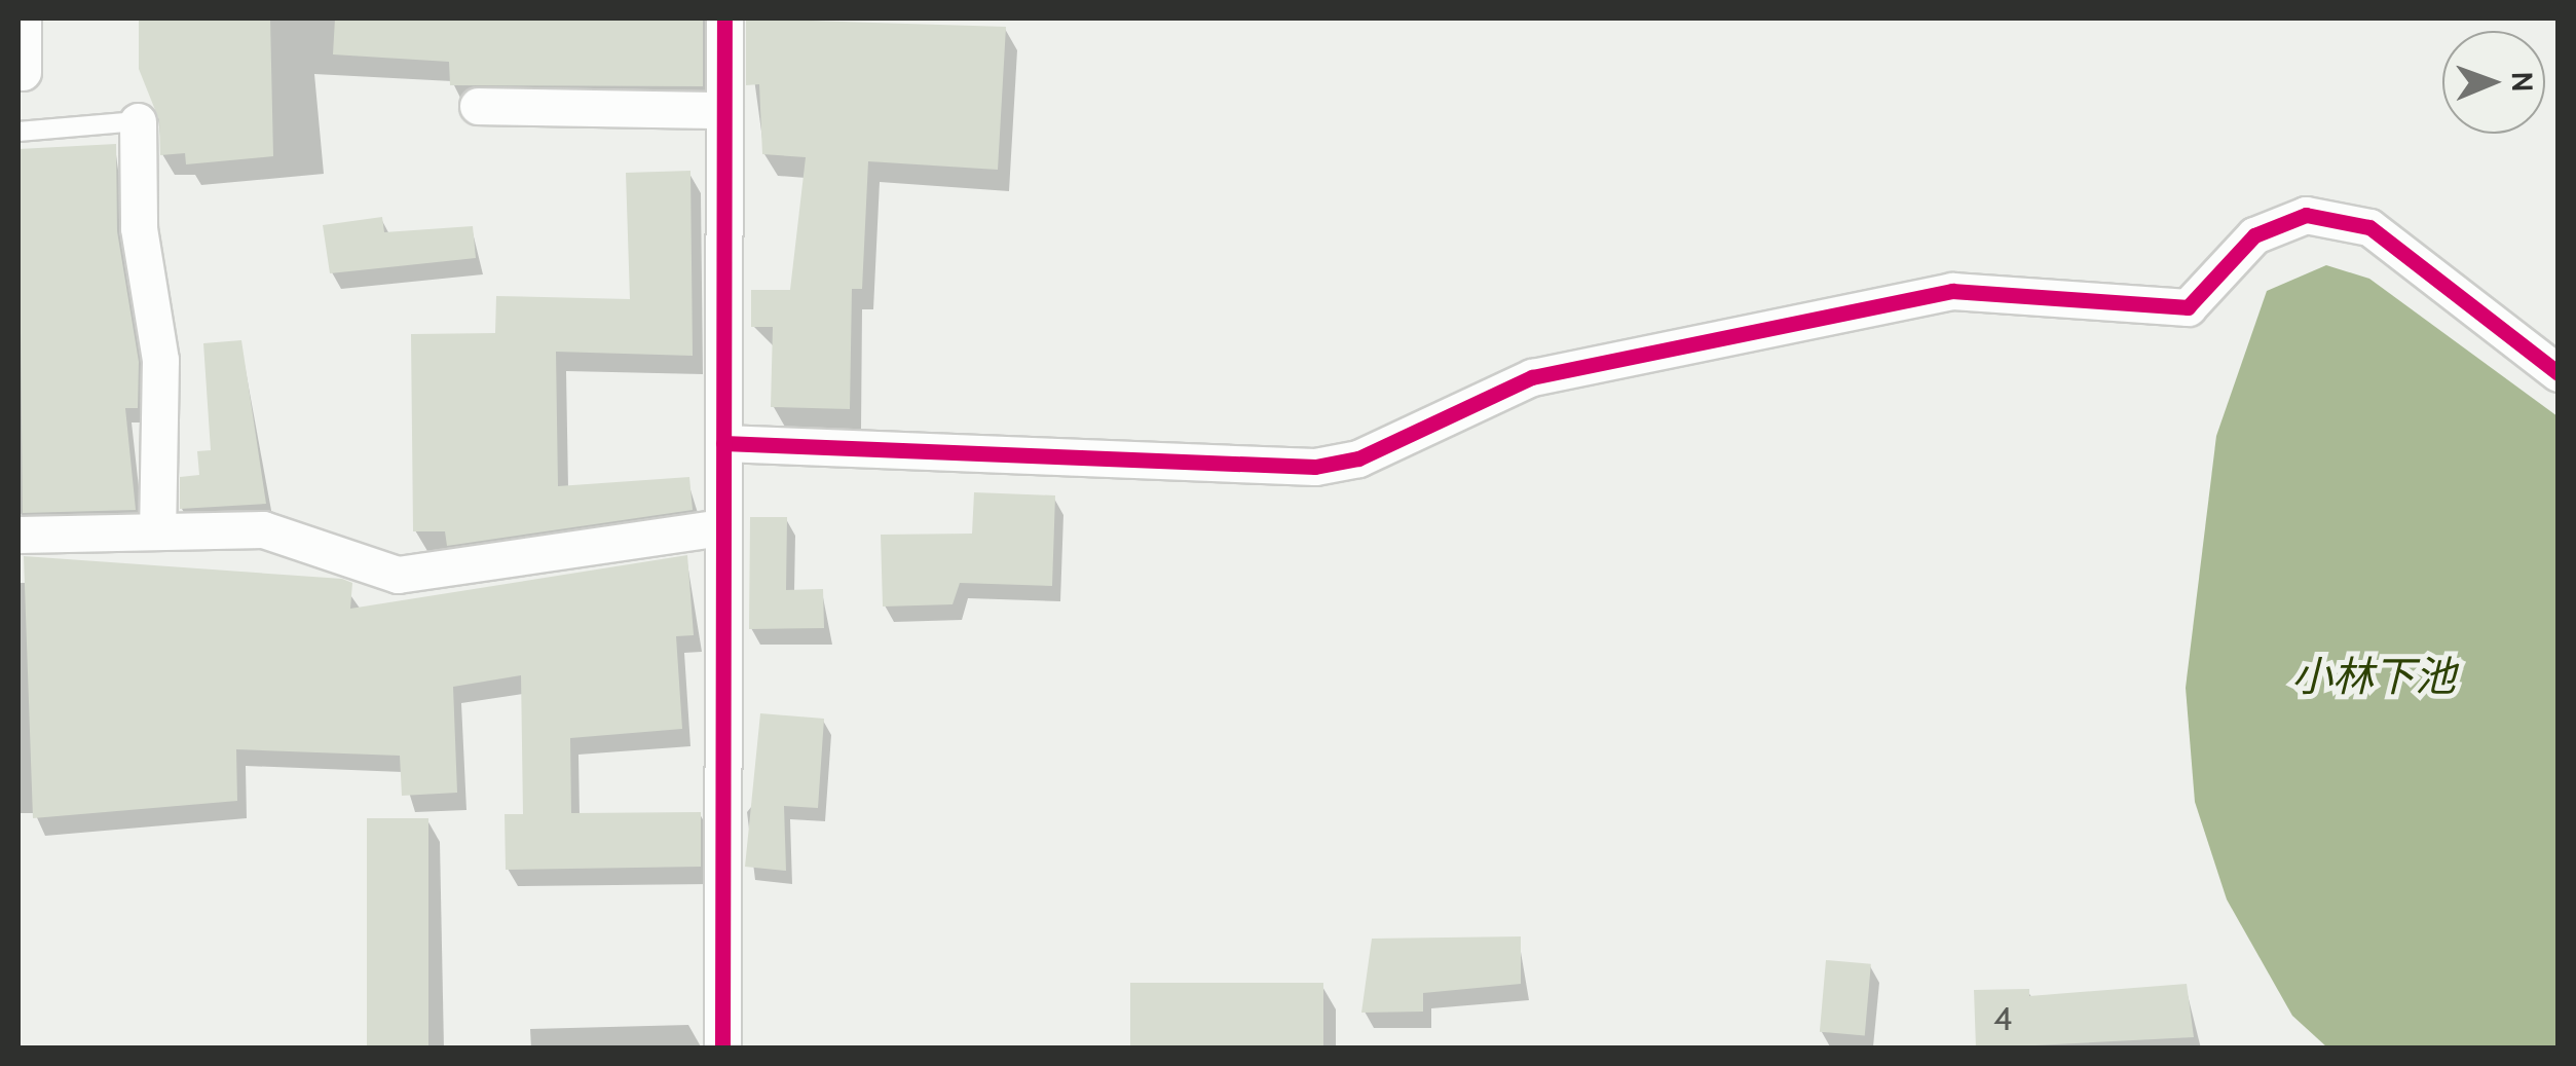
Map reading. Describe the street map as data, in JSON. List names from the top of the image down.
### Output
{
  "water": ["小林下池"],
  "house_numbers": ["4"],
  "north": "right"
}
